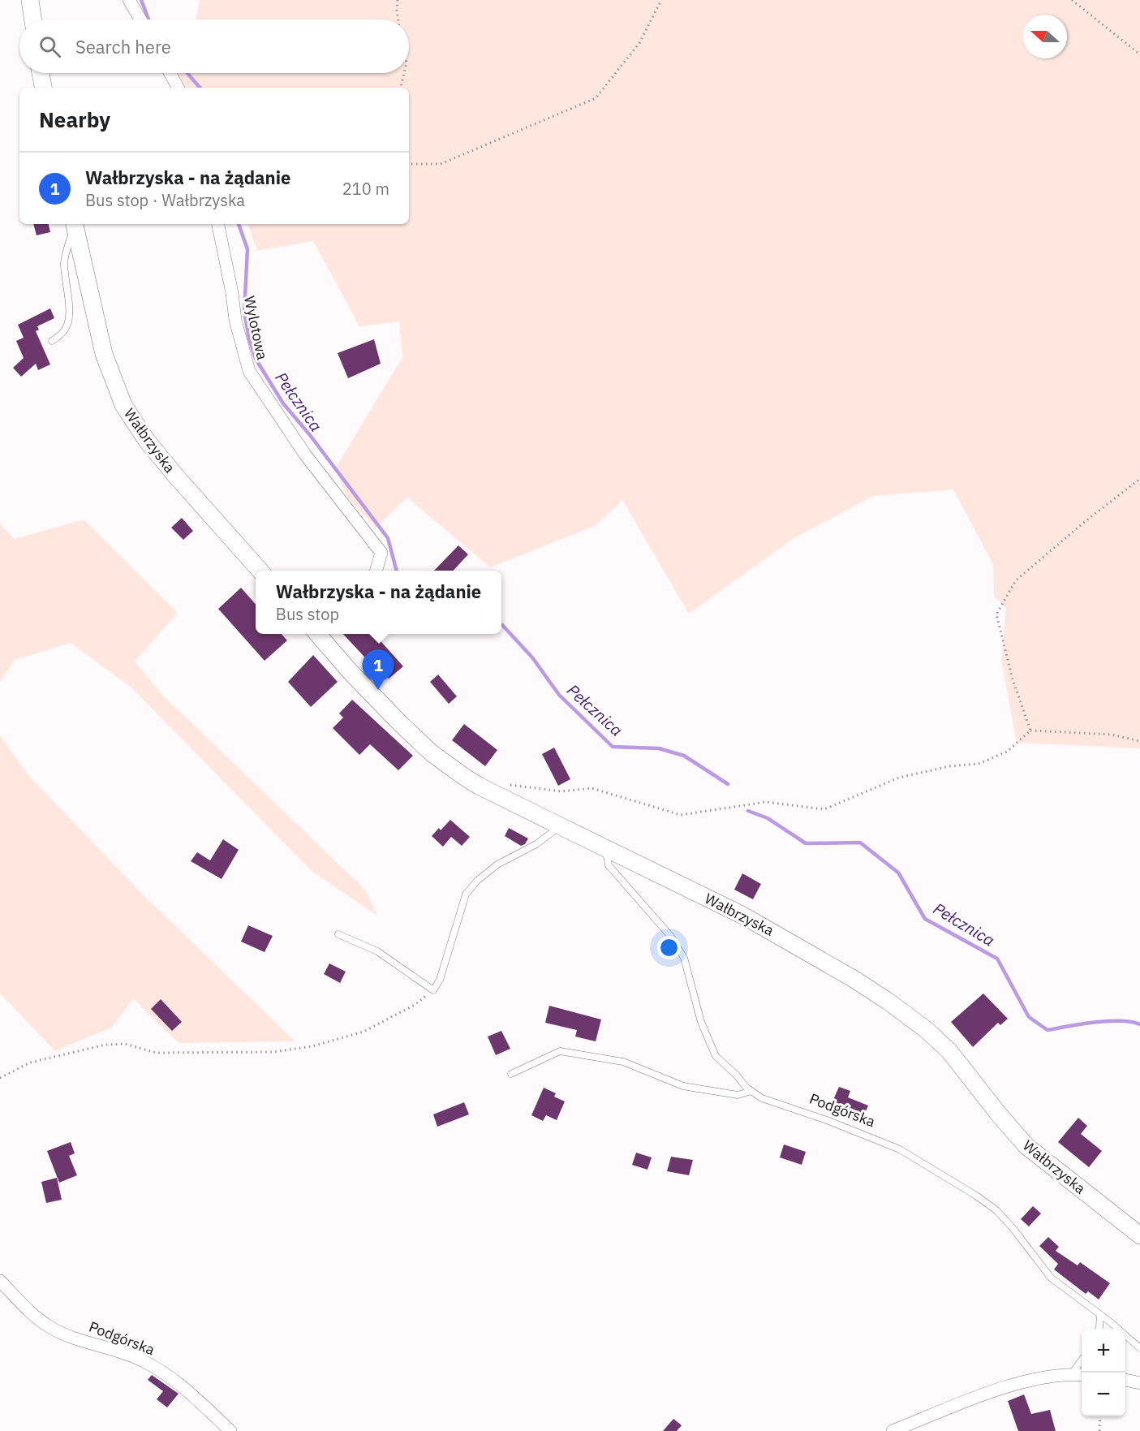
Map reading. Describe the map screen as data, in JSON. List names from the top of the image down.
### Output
{
  "streets": {
    "main road": ["Wałbrzyska"],
    "street": ["Wylotowa", "Podgórska"]
  },
  "crossings": [
    ["Wałbrzyska", "Podgórska"]
  ],
  "water": ["Pełcznica"],
  "north": "left",
  "page": {
    "search": "Search here",
    "heading": "Nearby",
    "list": [
      {
        "mark": "1",
        "name": "Wałbrzyska - na żądanie",
        "note": "Bus stop · Wałbrzyska",
        "value": "210 m"
      }
    ],
    "popup": ["Wałbrzyska - na żądanie", "Bus stop"],
    "pins": "1",
    "map_buttons": ["+", "−"]
  }
}
